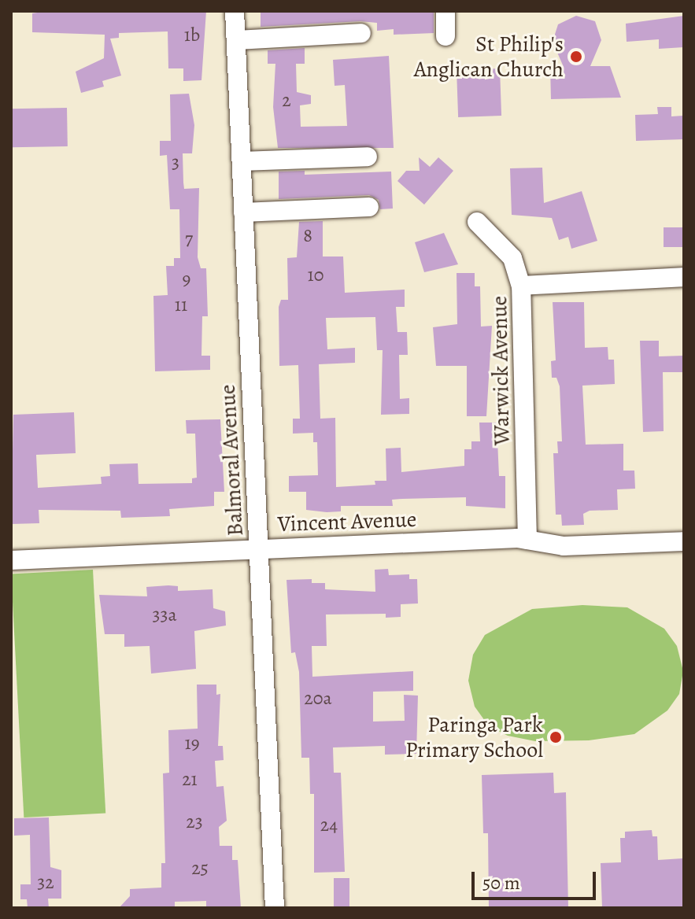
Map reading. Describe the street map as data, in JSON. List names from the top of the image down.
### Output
{
  "streets": {
    "street": ["Warwick Avenue", "Balmoral Avenue", "Vincent Avenue"]
  },
  "crossings": [
    ["Warwick Avenue", "Vincent Avenue"],
    ["Balmoral Avenue", "Vincent Avenue"]
  ],
  "places": ["St Philip's Anglican Church", "Paringa Park Primary School"],
  "house_numbers": [
    "1b",
    "2",
    "3",
    "8",
    "7",
    "10",
    "9",
    "11",
    "33a",
    "20a",
    "19",
    "21",
    "23",
    "24",
    "25",
    "32"
  ],
  "scale_bar": "50 m"
}
